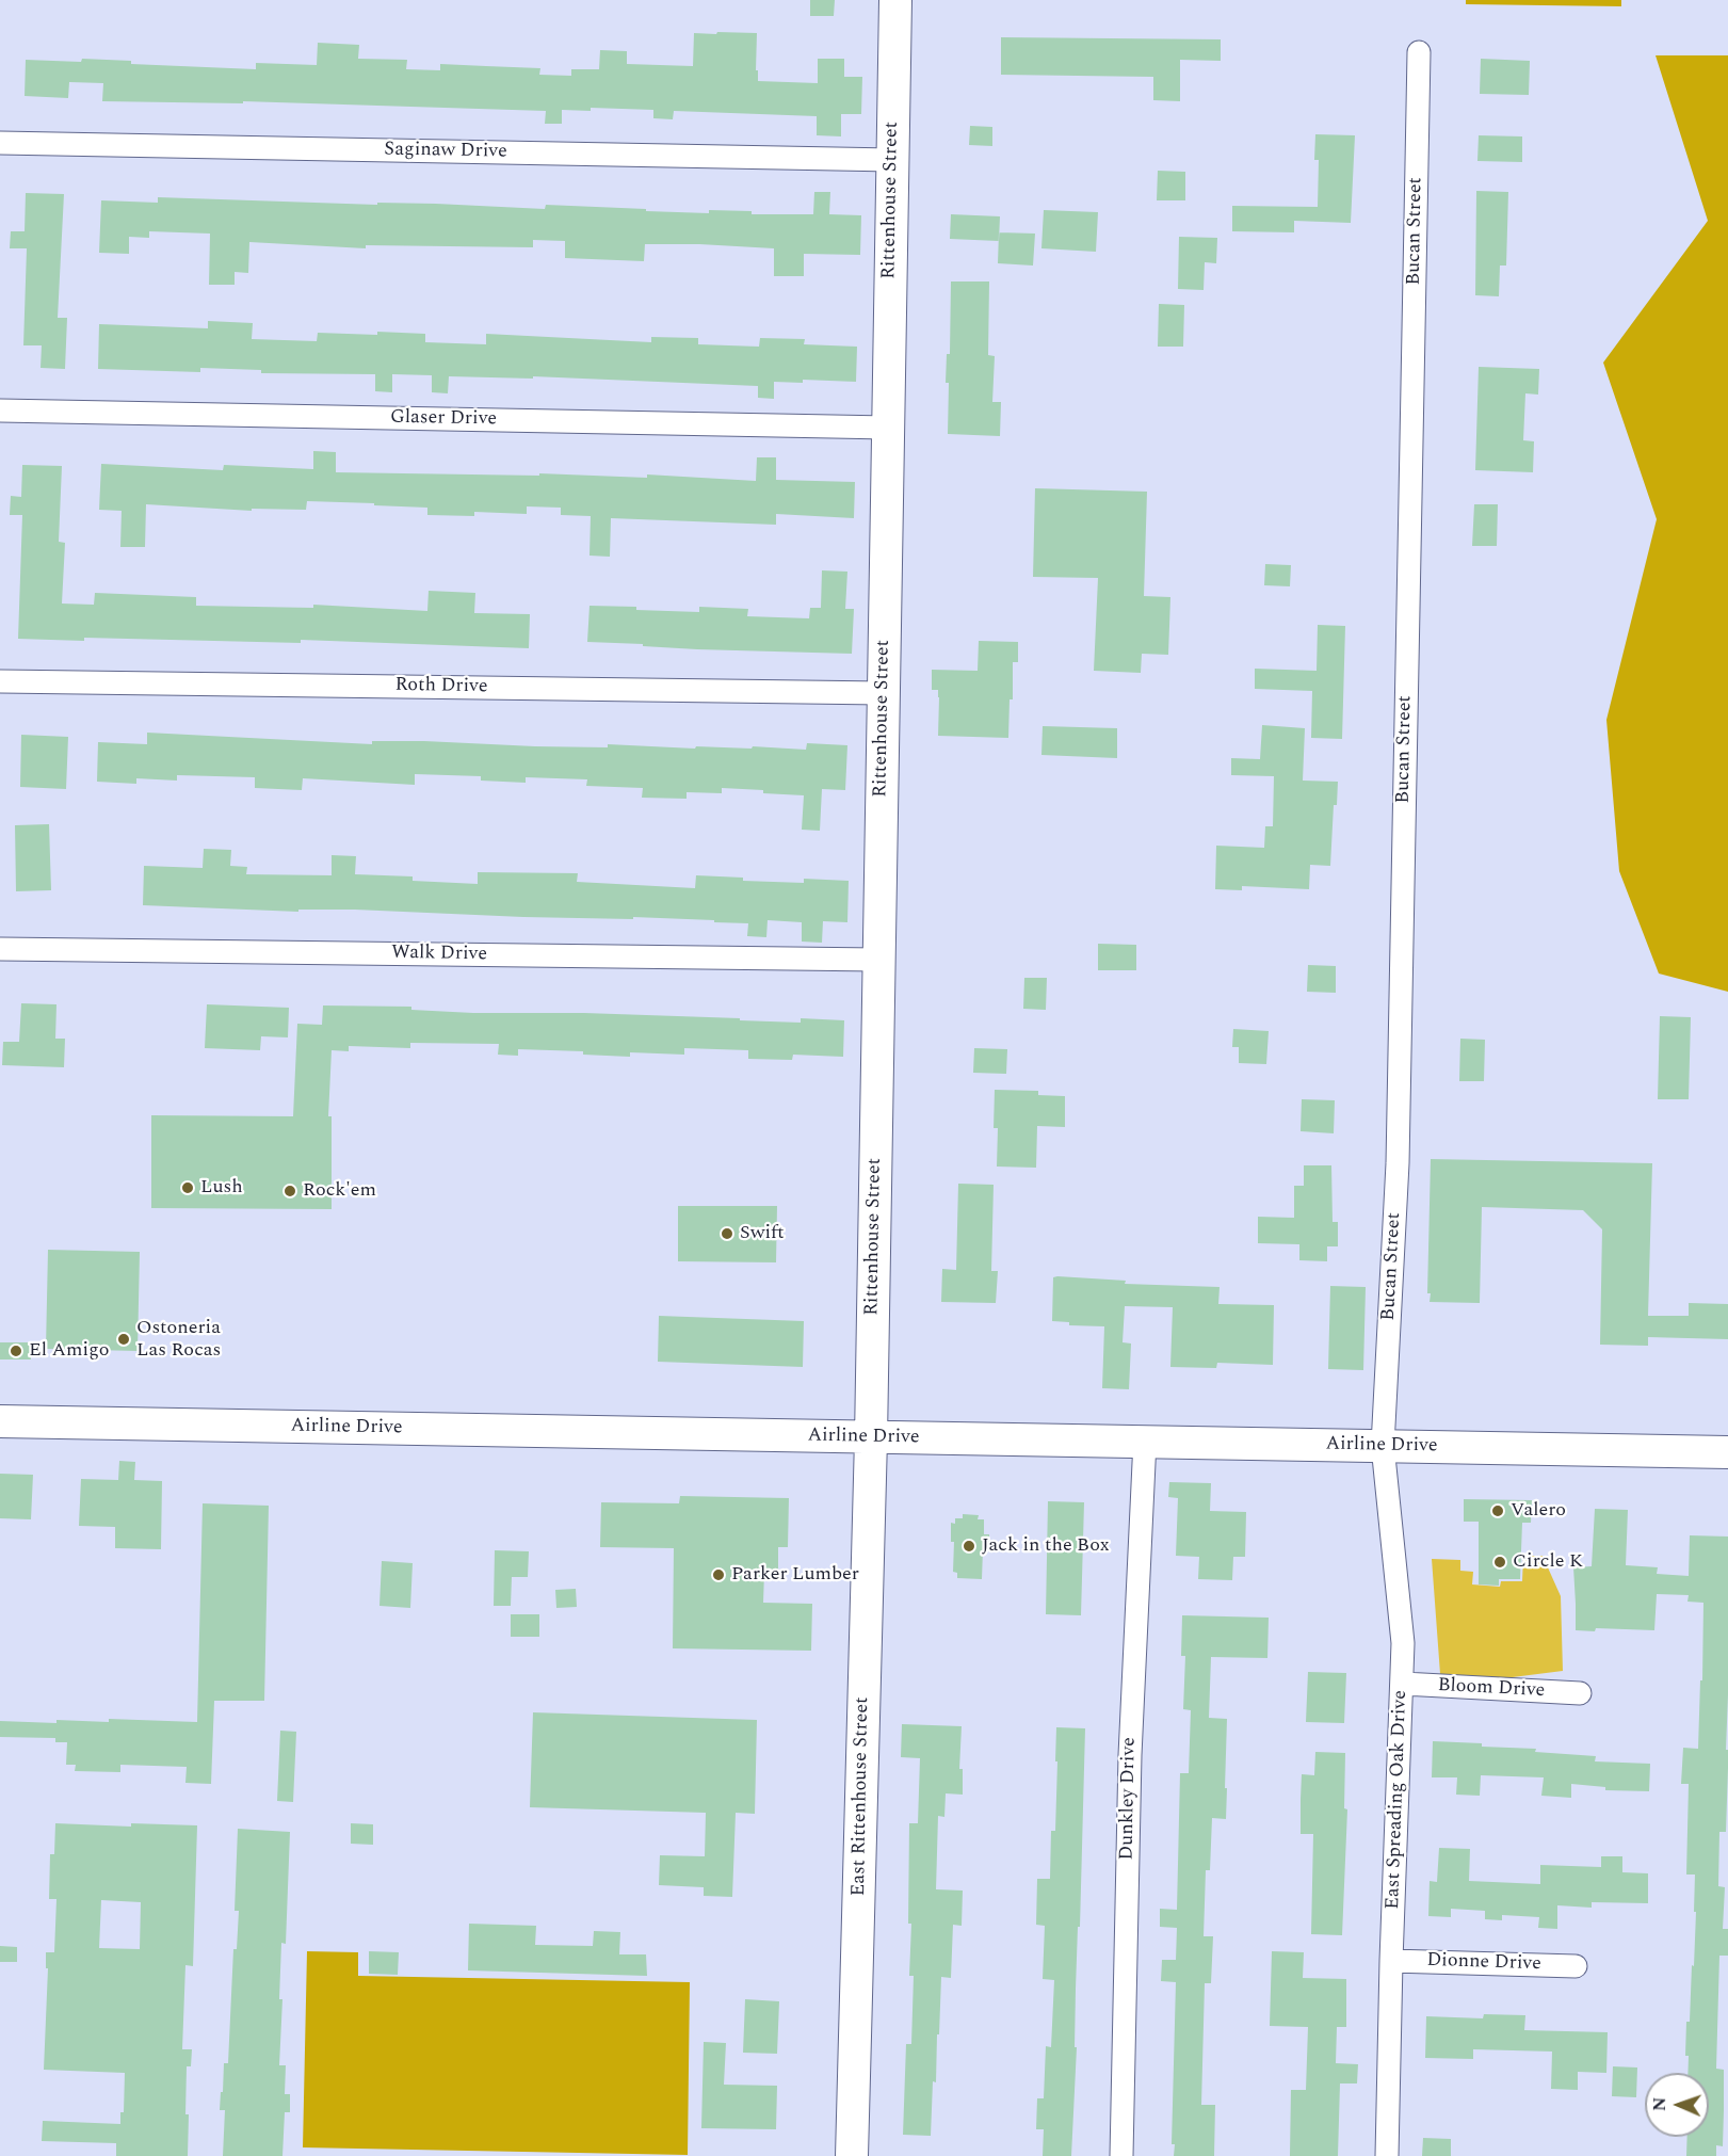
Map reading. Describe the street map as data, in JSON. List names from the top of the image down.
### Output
{
  "streets": {
    "street": [
      "Saginaw Drive",
      "Rittenhouse Street",
      "Bucan Street",
      "Glaser Drive",
      "Roth Drive",
      "Walk Drive",
      "Airline Drive",
      "Bloom Drive",
      "East Rittenhouse Street",
      "Dunkley Drive",
      "East Spreading Oak Drive",
      "Dionne Drive"
    ]
  },
  "crossings": [
    ["Saginaw Drive", "Rittenhouse Street"],
    ["Rittenhouse Street", "Glaser Drive"],
    ["Rittenhouse Street", "Roth Drive"],
    ["Rittenhouse Street", "Walk Drive"],
    ["Rittenhouse Street", "Airline Drive"],
    ["Rittenhouse Street", "East Rittenhouse Street"],
    ["Bucan Street", "Airline Drive"],
    ["Bucan Street", "East Spreading Oak Drive"],
    ["Airline Drive", "East Rittenhouse Street"],
    ["Airline Drive", "Dunkley Drive"],
    ["Airline Drive", "East Spreading Oak Drive"],
    ["Bloom Drive", "East Spreading Oak Drive"],
    ["East Spreading Oak Drive", "Dionne Drive"]
  ],
  "places": [
    "Lush",
    "Rock'em",
    "Swift",
    "Ostoneria Las Rocas",
    "El Amigo",
    "Valero",
    "Jack in the Box",
    "Circle K",
    "Parker Lumber"
  ],
  "north": "left"
}
